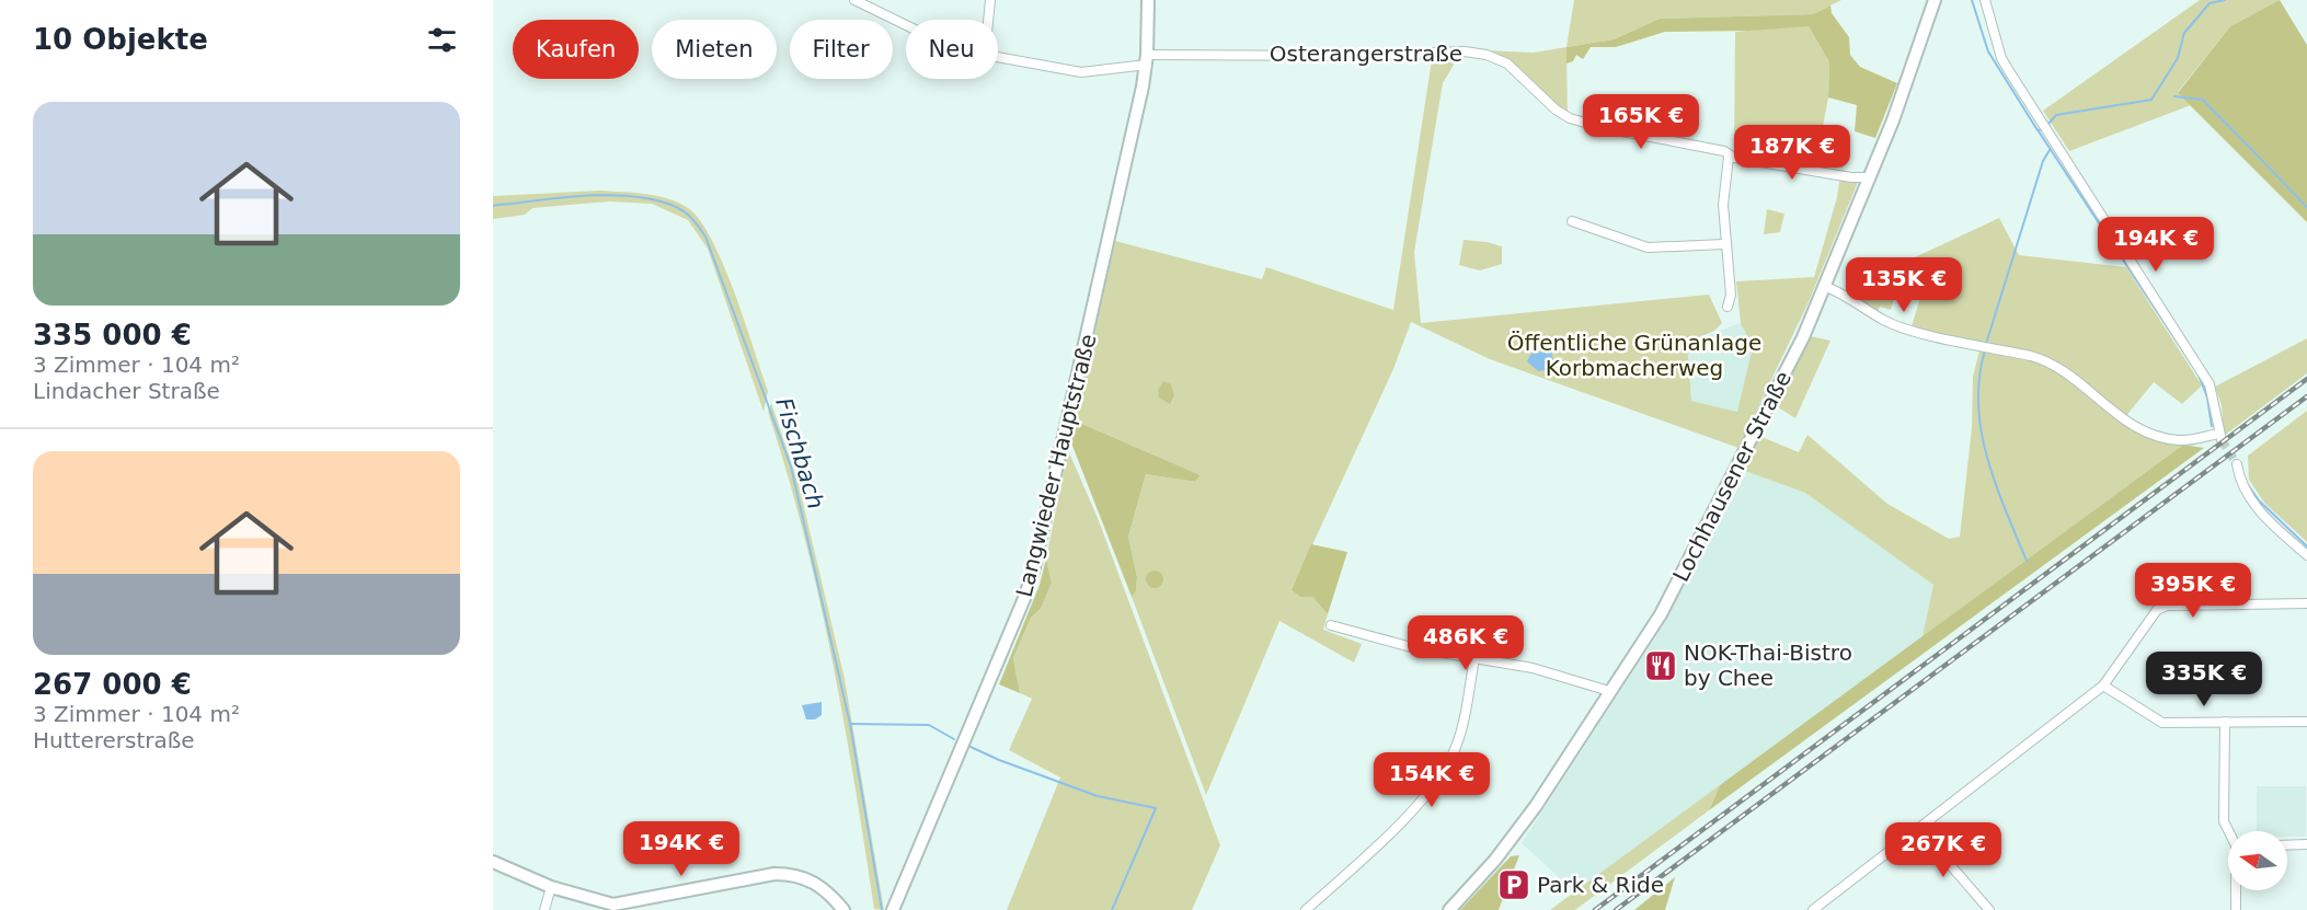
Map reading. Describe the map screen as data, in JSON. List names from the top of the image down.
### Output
{
  "streets": {
    "street": ["Osterangerstraße", "Langwieder Hauptstraße", "Lochhausener Straße"]
  },
  "crossings": [
    ["Osterangerstraße", "Langwieder Hauptstraße"],
    ["Osterangerstraße", "Lochhausener Straße"]
  ],
  "water": ["Fischbach"],
  "parks": ["Öffentliche Grünanlage Korbmacherweg"],
  "places": {
    "restaurant": ["NOK-Thai-Bistro by Chee"],
    "parking": ["Park & Ride"]
  },
  "north": "left",
  "page": {
    "heading": "10 Objekte",
    "chip": [
      "Kaufen",
      "Mieten",
      "Filter",
      "Neu"
    ],
    "list": [
      {
        "name": "335 000 €",
        "note": "3 Zimmer · 104 m² · Lindacher Straße"
      },
      {
        "name": "267 000 €",
        "note": "3 Zimmer · 104 m² · Huttererstraße"
      }
    ],
    "price": [
      "165K €",
      "187K €",
      "194K €",
      "135K €",
      "395K €",
      "486K €",
      "335K €",
      "154K €",
      "194K €",
      "267K €"
    ]
  }
}
